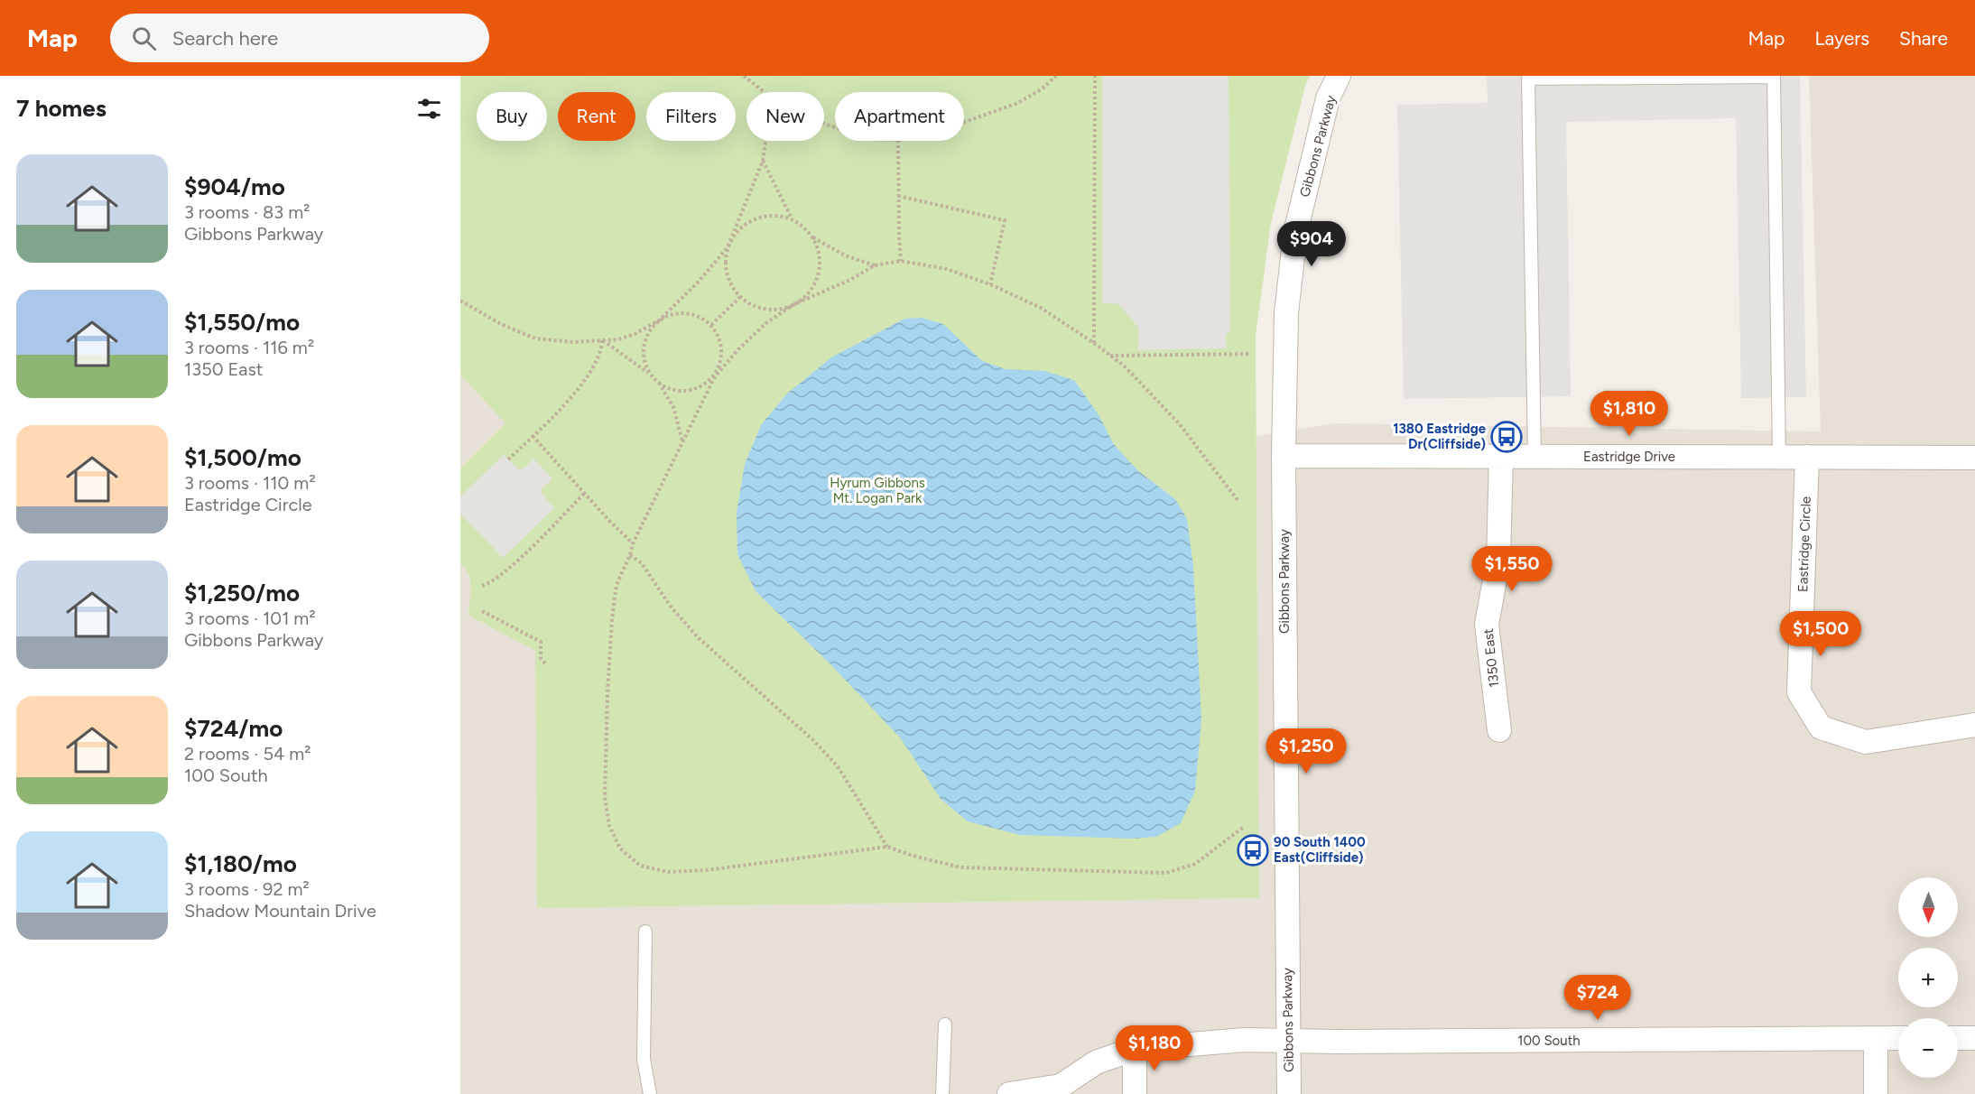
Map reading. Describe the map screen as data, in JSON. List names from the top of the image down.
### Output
{
  "streets": {
    "street": [
      "Gibbons Parkway",
      "Eastridge Drive",
      "Eastridge Circle",
      "1350 East",
      "100 South"
    ]
  },
  "crossings": [
    ["Gibbons Parkway", "Eastridge Drive"],
    ["Gibbons Parkway", "100 South"],
    ["Eastridge Drive", "Eastridge Circle"],
    ["Eastridge Drive", "1350 East"]
  ],
  "parks": ["Hyrum Gibbons Mt. Logan Park"],
  "places": {
    "bus stop": ["1380 Eastridge Dr(Cliffside)", "90 South 1400 East(Cliffside)"]
  },
  "north": "bottom",
  "page": {
    "header": "Map",
    "search": "Search here",
    "nav": ["Map", "Layers", "Share"],
    "heading": "7 homes",
    "chip": [
      "Buy",
      "Rent",
      "Filters",
      "New",
      "Apartment"
    ],
    "list": [
      {
        "name": "$904/mo",
        "note": "3 rooms · 83 m² · Gibbons Parkway"
      },
      {
        "name": "$1,550/mo",
        "note": "3 rooms · 116 m² · 1350 East"
      },
      {
        "name": "$1,500/mo",
        "note": "3 rooms · 110 m² · Eastridge Circle"
      },
      {
        "name": "$1,250/mo",
        "note": "3 rooms · 101 m² · Gibbons Parkway"
      },
      {
        "name": "$724/mo",
        "note": "2 rooms · 54 m² · 100 South"
      },
      {
        "name": "$1,180/mo",
        "note": "3 rooms · 92 m² · Shadow Mountain Drive"
      }
    ],
    "price": [
      "$904",
      "$1,810",
      "$1,550",
      "$1,500",
      "$1,250",
      "$724",
      "$1,180"
    ],
    "map_buttons": ["+", "−"]
  }
}
